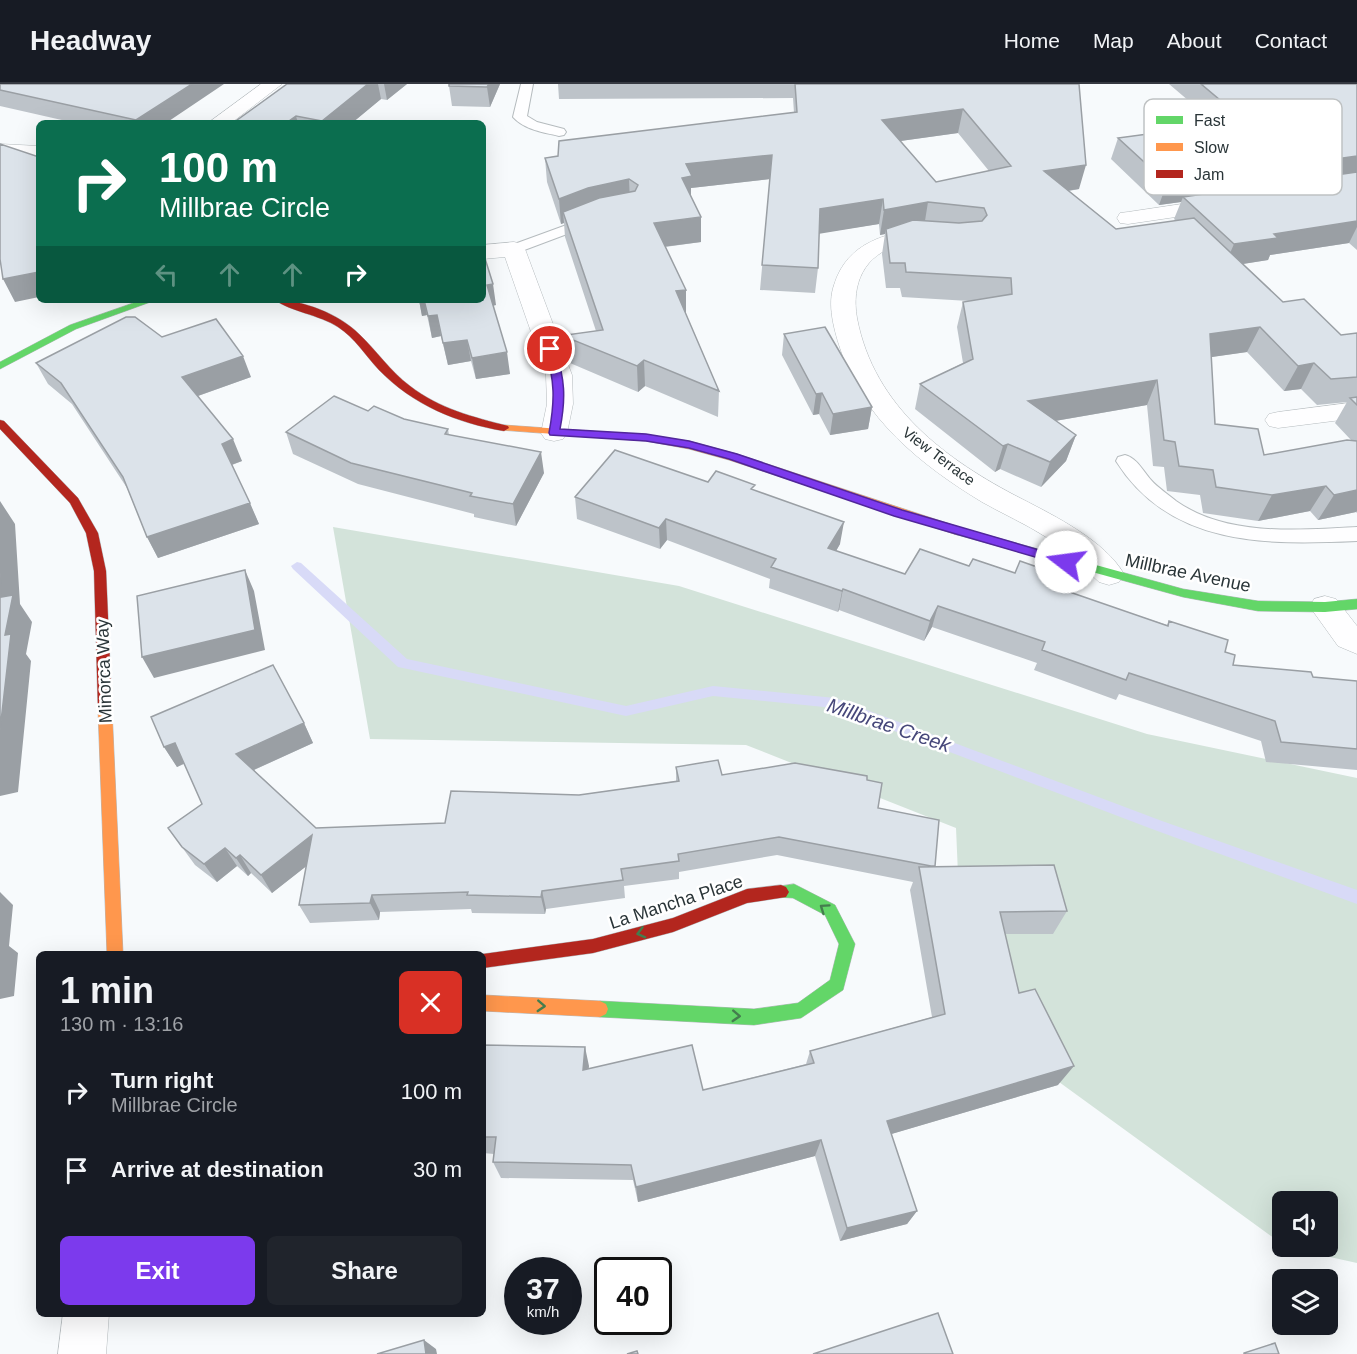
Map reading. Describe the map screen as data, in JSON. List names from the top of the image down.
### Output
{
  "streets": {
    "street": [
      "View Terrace",
      "Millbrae Avenue",
      "Minorca Way",
      "La Mancha Place"
    ]
  },
  "crossings": [
    ["View Terrace", "Millbrae Avenue"]
  ],
  "water": ["Millbrae Creek"],
  "legend": ["Fast", "Slow", "Jam"],
  "page": {
    "header": "Headway",
    "nav": [
      "Home",
      "Map",
      "About",
      "Contact"
    ],
    "turn": ["100 m", "Millbrae Circle"],
    "heading": ["1 min", "130 m · 13:16"],
    "list": [
      {
        "name": "Turn right",
        "note": "Millbrae Circle",
        "value": "100 m"
      },
      {
        "name": "Arrive at destination",
        "value": "30 m"
      }
    ],
    "buttons": ["Exit", "Share"],
    "speed": "37 km/h",
    "limit": "40"
  }
}
